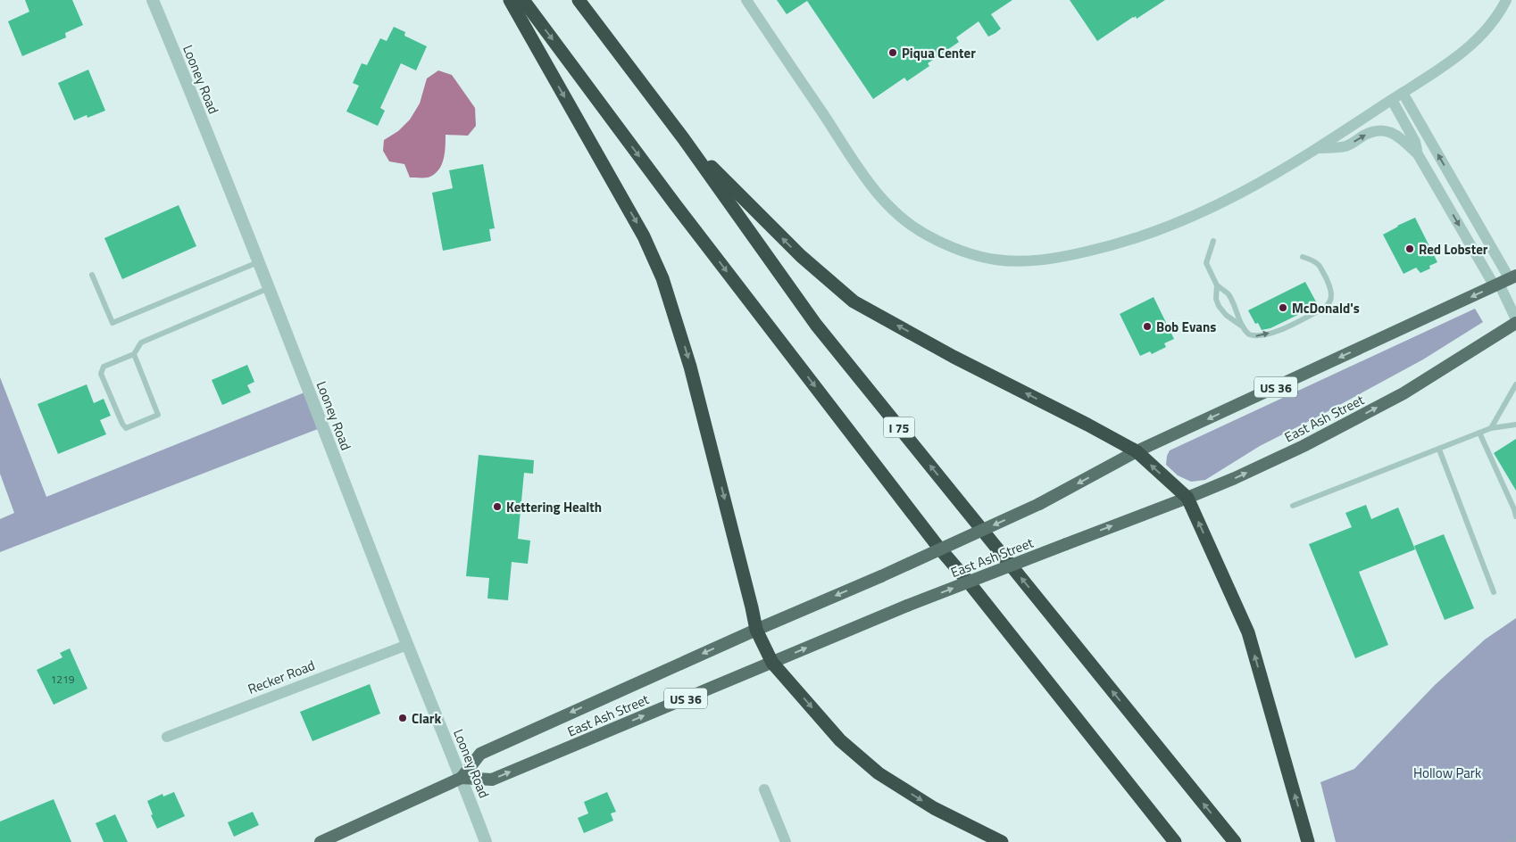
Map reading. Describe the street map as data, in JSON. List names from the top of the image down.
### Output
{
  "streets": {
    "highway": ["I 75"],
    "main road": ["US 36", "East Ash Street"],
    "street": ["Looney Road", "Recker Road"]
  },
  "crossings": [
    ["Looney Road", "East Ash Street"],
    ["Looney Road", "Recker Road"]
  ],
  "parks": ["Hollow Park"],
  "places": [
    "Piqua Center",
    "Red Lobster",
    "McDonald's",
    "Bob Evans",
    "Kettering Health",
    "Clark"
  ],
  "house_numbers": ["1219"]
}
